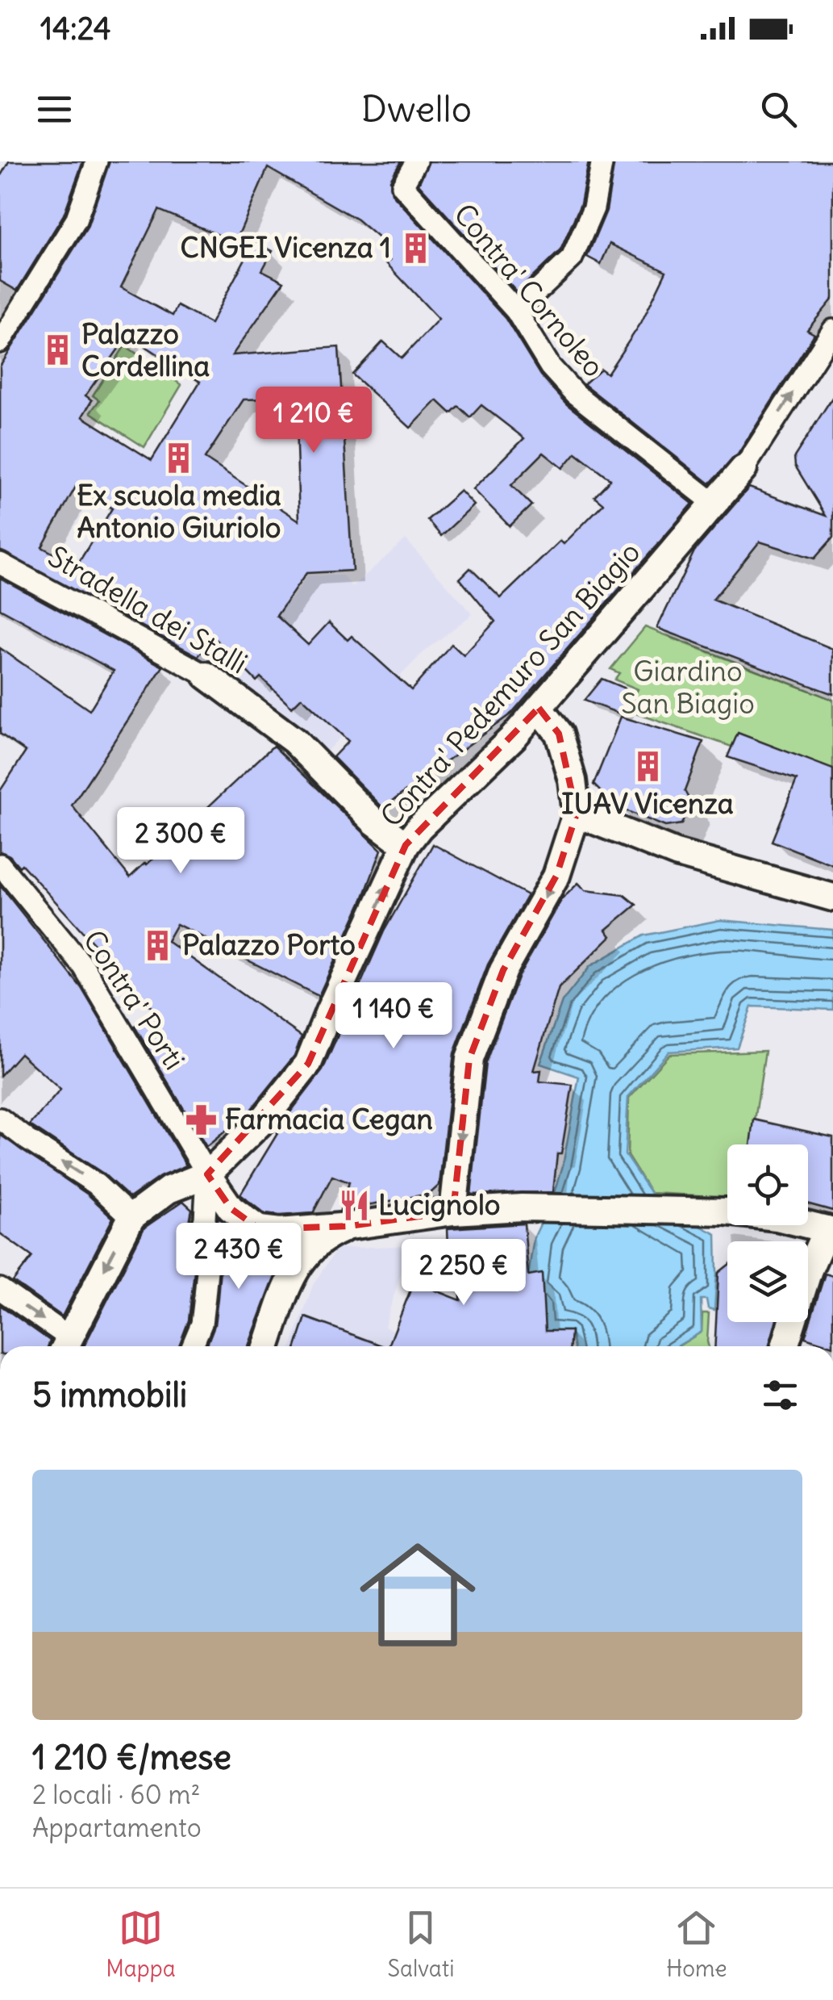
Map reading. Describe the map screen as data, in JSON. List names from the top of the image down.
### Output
{
  "streets": {
    "street": [
      "Contra' Cornoleo",
      "Stradella dei Stalli",
      "Contra' Pedemuro San Biagio",
      "Contra' Porti"
    ]
  },
  "crossings": [
    ["Contra' Cornoleo", "Contra' Pedemuro San Biagio"],
    ["Stradella dei Stalli", "Contra' Pedemuro San Biagio"],
    ["Contra' Pedemuro San Biagio", "Contra' Porti"]
  ],
  "parks": ["Giardino San Biagio"],
  "places": {
    "building": [
      "CNGEI Vicenza 1",
      "Palazzo Cordellina",
      "Ex scuola media Antonio Giuriolo",
      "IUAV Vicenza",
      "Palazzo Porto"
    ],
    "pharmacy": ["Farmacia Cegan"],
    "restaurant": ["Lucignolo"]
  },
  "page": {
    "status": "14:24",
    "header": "Dwello",
    "price": [
      "1 210 €",
      "2 300 €",
      "1 140 €",
      "2 430 €",
      "2 250 €"
    ],
    "heading": "5 immobili",
    "list": [
      {
        "name": "1 210 €/mese",
        "note": "2 locali · 60 m² · Appartamento"
      }
    ],
    "tabs": ["Mappa", "Salvati", "Home"]
  }
}
